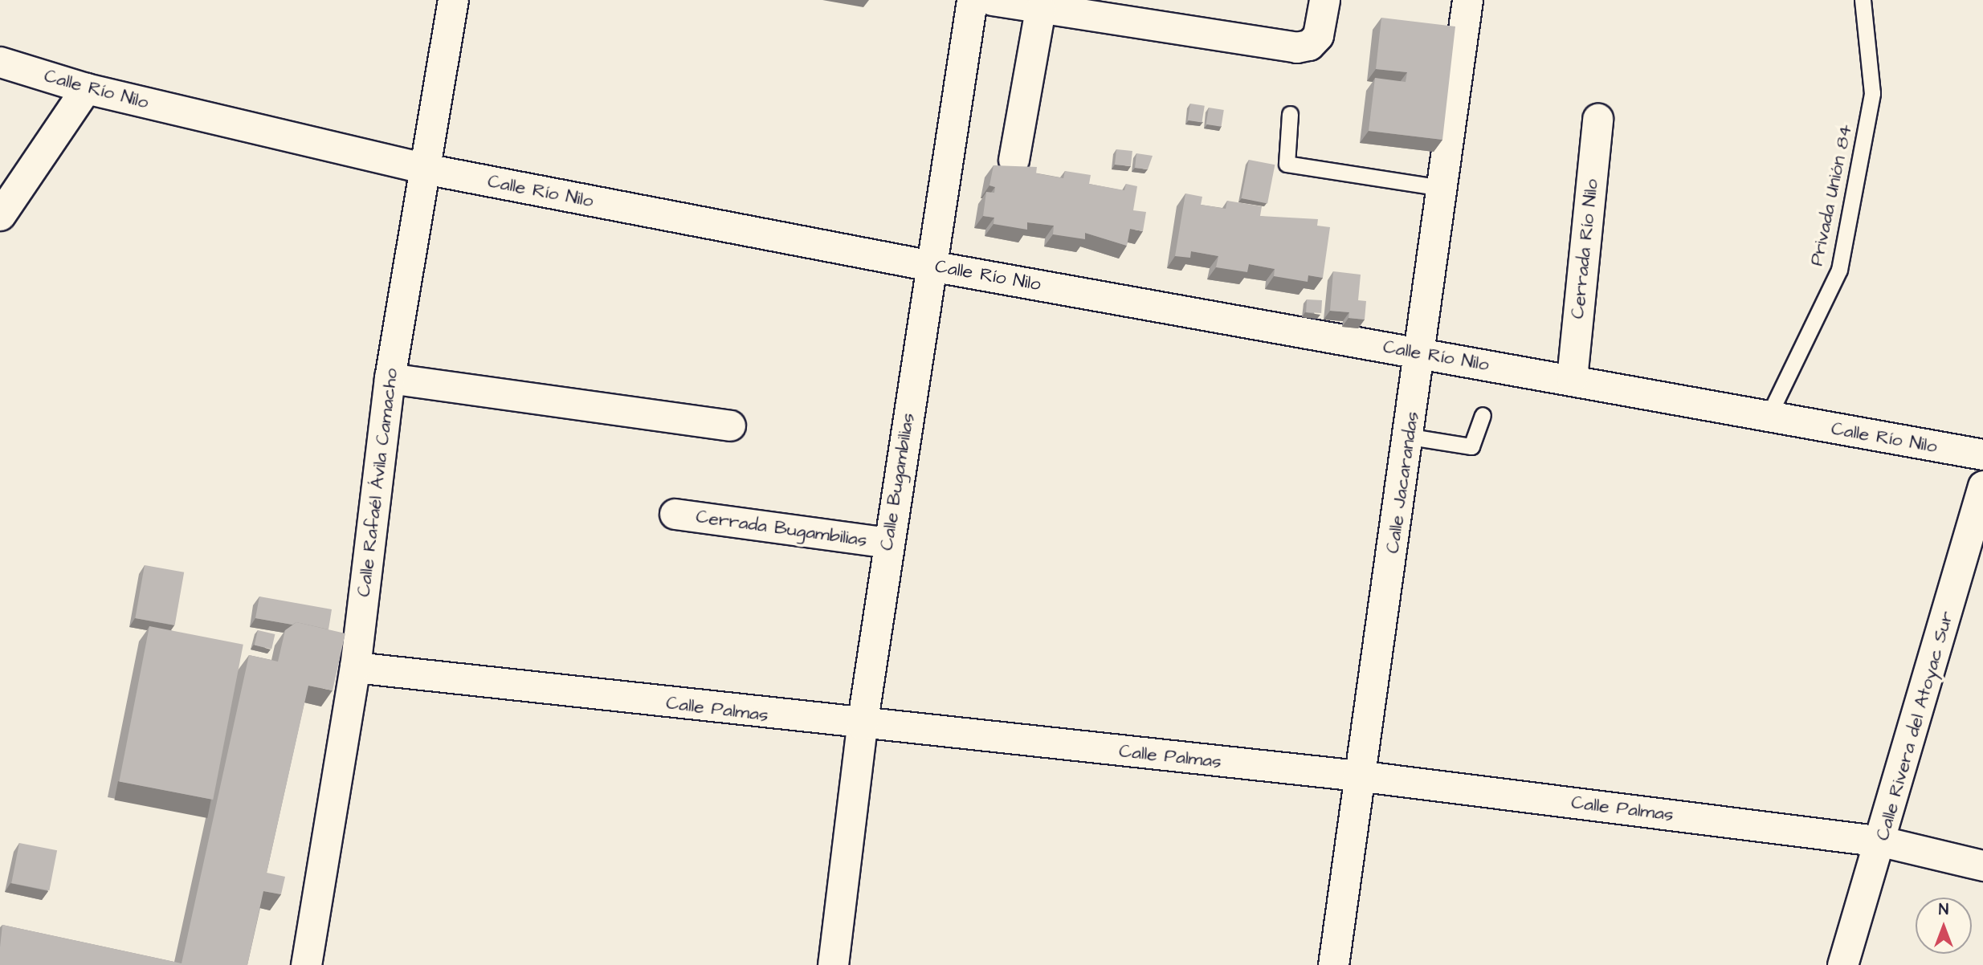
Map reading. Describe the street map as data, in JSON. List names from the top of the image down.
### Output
{
  "streets": {
    "street": [
      "Calle Río Nilo",
      "Cerrada Río Nilo",
      "Calle Bugambilias",
      "Calle Rafaél Ávila Camacho",
      "Calle Jacarandas",
      "Cerrada Bugambilias",
      "Calle Palmas",
      "Calle Rivera del Atoyac Sur"
    ],
    "lane": ["Privada Unión 84"]
  },
  "crossings": [
    ["Calle Río Nilo", "Privada Unión 84"],
    ["Calle Río Nilo", "Cerrada Río Nilo"],
    ["Calle Río Nilo", "Calle Bugambilias"],
    ["Calle Río Nilo", "Calle Rafaél Ávila Camacho"],
    ["Calle Río Nilo", "Calle Jacarandas"],
    ["Calle Bugambilias", "Cerrada Bugambilias"],
    ["Calle Bugambilias", "Calle Palmas"],
    ["Calle Rafaél Ávila Camacho", "Calle Palmas"],
    ["Calle Jacarandas", "Calle Palmas"],
    ["Calle Palmas", "Calle Rivera del Atoyac Sur"]
  ],
  "north": "top"
}
